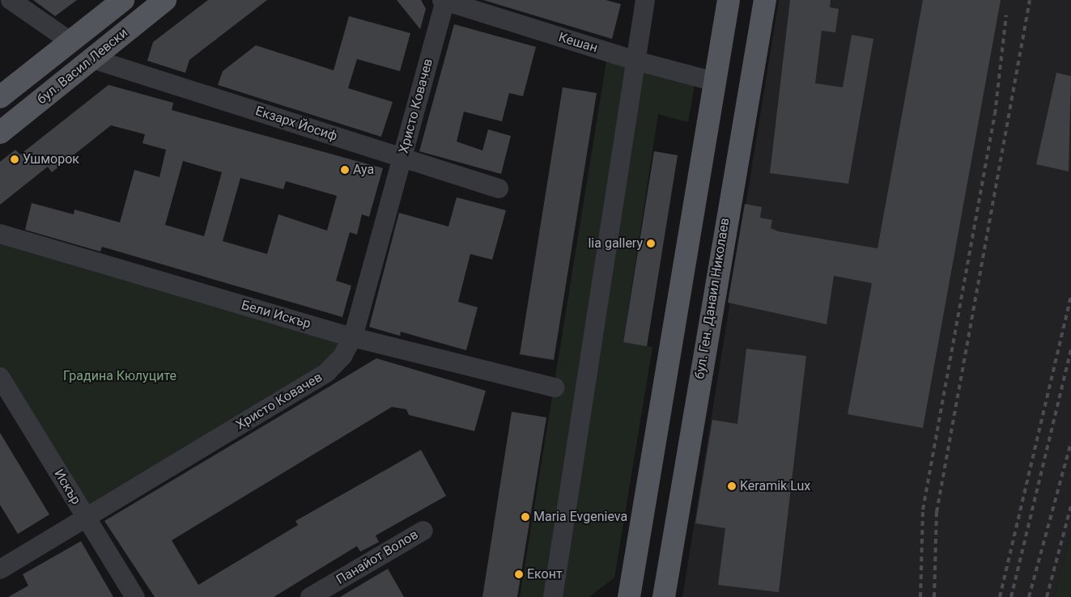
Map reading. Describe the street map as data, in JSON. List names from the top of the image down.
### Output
{
  "streets": {
    "main road": ["бул. Васил Левски", "бул. Ген. Данаил Николаев"],
    "street": [
      "Кешан",
      "Христо Ковачев",
      "Екзарх Йосиф",
      "Бели Искър",
      "Искър",
      "Панайот Волов"
    ]
  },
  "crossings": [
    ["Кешан", "Христо Ковачев"],
    ["бул. Васил Левски", "Екзарх Йосиф"],
    ["Христо Ковачев", "Екзарх Йосиф"],
    ["Христо Ковачев", "Бели Искър"],
    ["Христо Ковачев", "Искър"]
  ],
  "parks": ["Градина Кюлуците"],
  "places": [
    "Ушморок",
    "Aya",
    "lia gallery",
    "Keramik Lux",
    "Maria Evgenieva",
    "Еконт"
  ]
}
